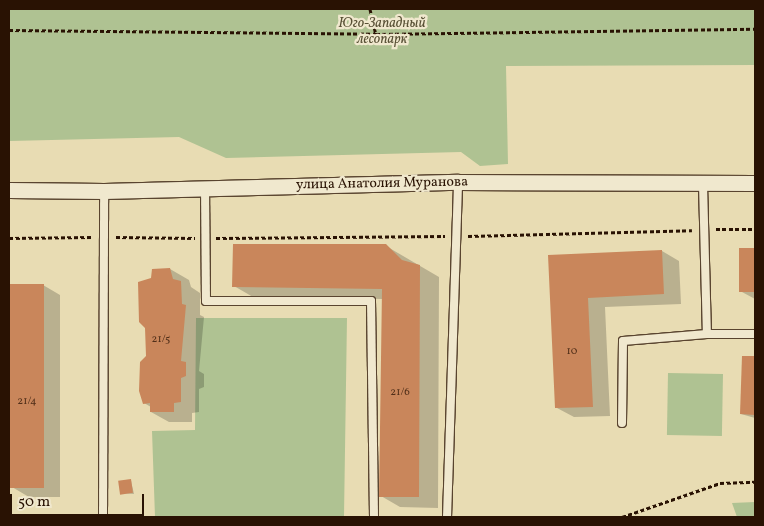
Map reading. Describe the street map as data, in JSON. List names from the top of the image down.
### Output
{
  "streets": {
    "street": ["улица Анатолия Муранова"]
  },
  "parks": ["Юго-Западный лесопарк"],
  "house_numbers": [
    "21/5",
    "10",
    "21/6",
    "21/4"
  ],
  "scale_bar": "50 m"
}
